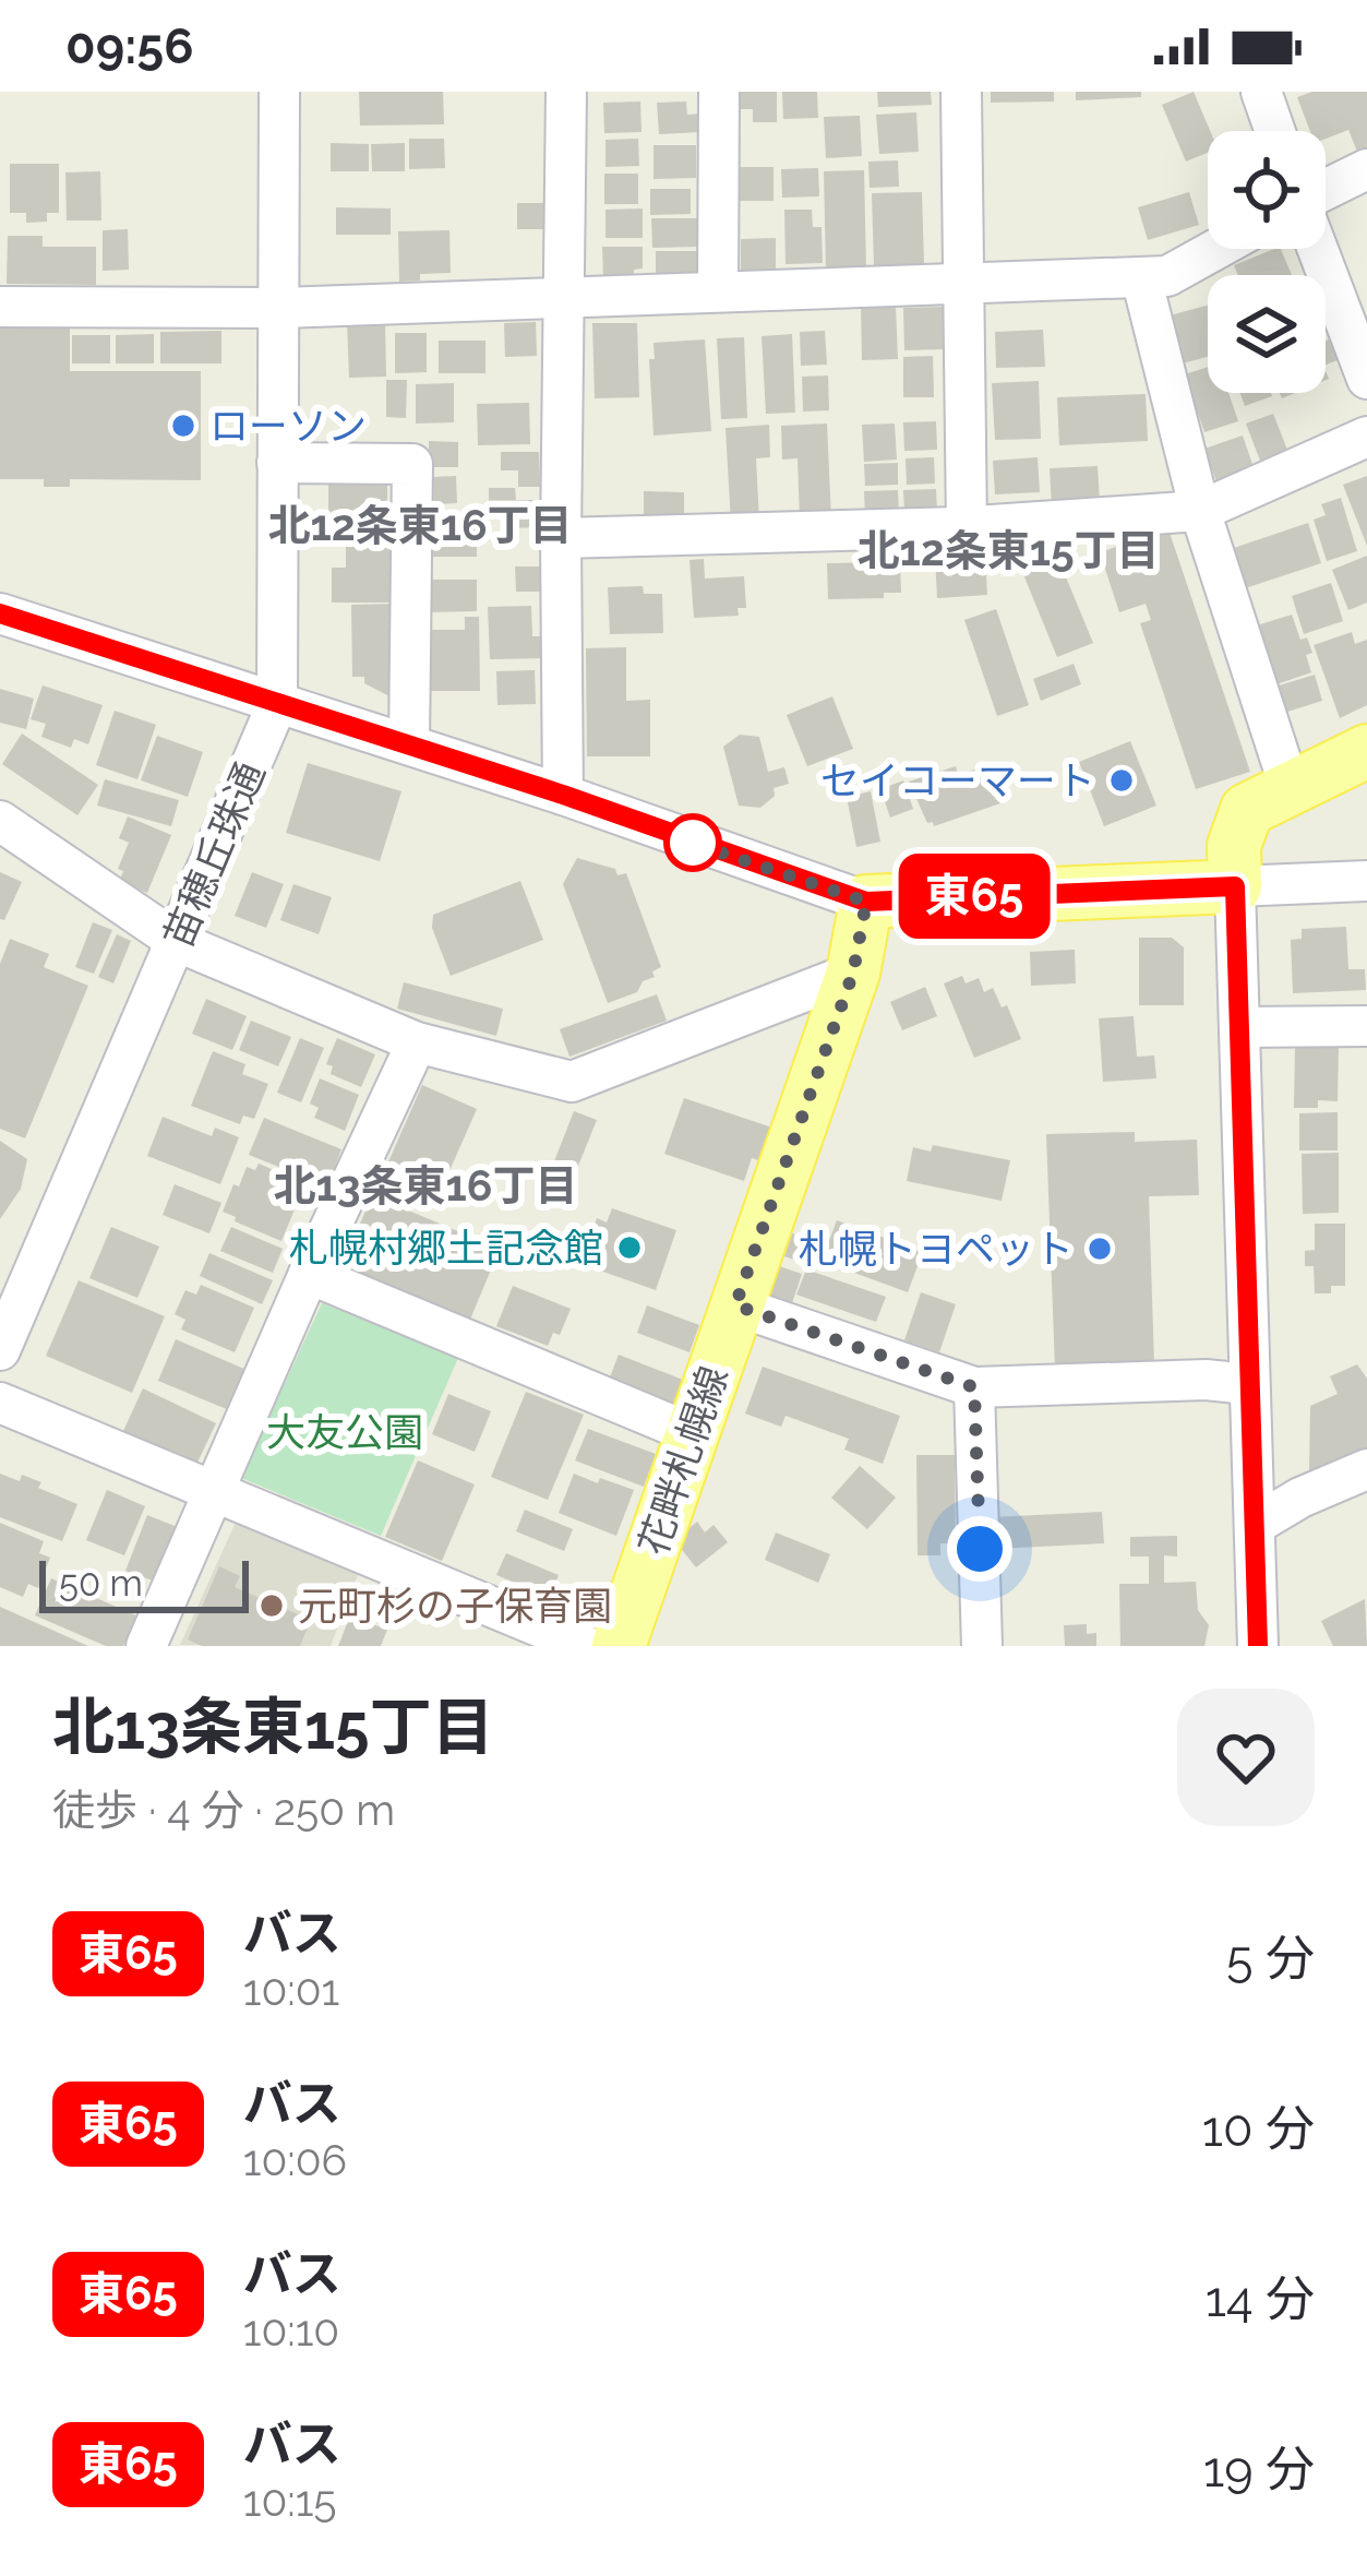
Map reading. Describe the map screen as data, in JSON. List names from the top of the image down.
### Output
{
  "streets": {
    "main road": ["花畔札幌線"],
    "street": ["苗穂丘珠通"]
  },
  "districts": ["北12条東16丁目", "北12条東15丁目", "北13条東16丁目"],
  "parks": ["大友公園"],
  "places": [
    "ローソン",
    "セイコーマート",
    "札幌村郷土記念館",
    "札幌トヨペット",
    "元町杉の子保育園"
  ],
  "lines": ["bus line 東65"],
  "scale_bar": "50 m",
  "page": {
    "status": "09:56",
    "on_map": "東65",
    "scale": "50 m",
    "heading": ["北13条東15丁目", "徒歩 · 4 分 · 250 m"],
    "list": [
      {
        "mark": "東65",
        "name": "バス",
        "note": "10:01",
        "value": "5 分"
      },
      {
        "mark": "東65",
        "name": "バス",
        "note": "10:06",
        "value": "10 分"
      },
      {
        "mark": "東65",
        "name": "バス",
        "note": "10:10",
        "value": "14 分"
      },
      {
        "mark": "東65",
        "name": "バス",
        "note": "10:15",
        "value": "19 分"
      }
    ]
  }
}
